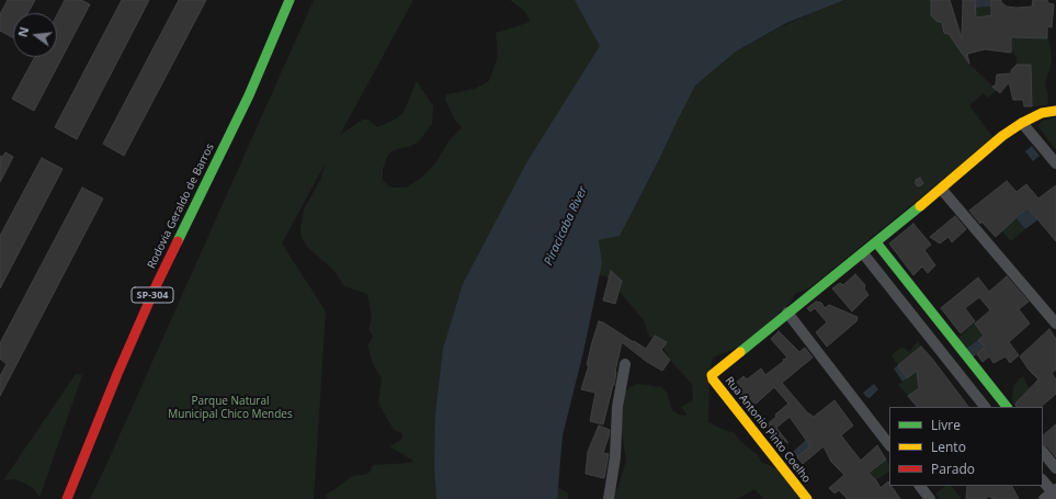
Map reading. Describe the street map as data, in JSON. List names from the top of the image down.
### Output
{
  "streets": {
    "main road": ["Rodovia Geraldo de Barros", "SP-304", "Rua Antonio Pinto Coelho"]
  },
  "water": ["Piracicaba River"],
  "parks": ["Parque Natural Municipal Chico Mendes"],
  "legend": ["Livre", "Lento", "Parado"],
  "north": "left"
}
